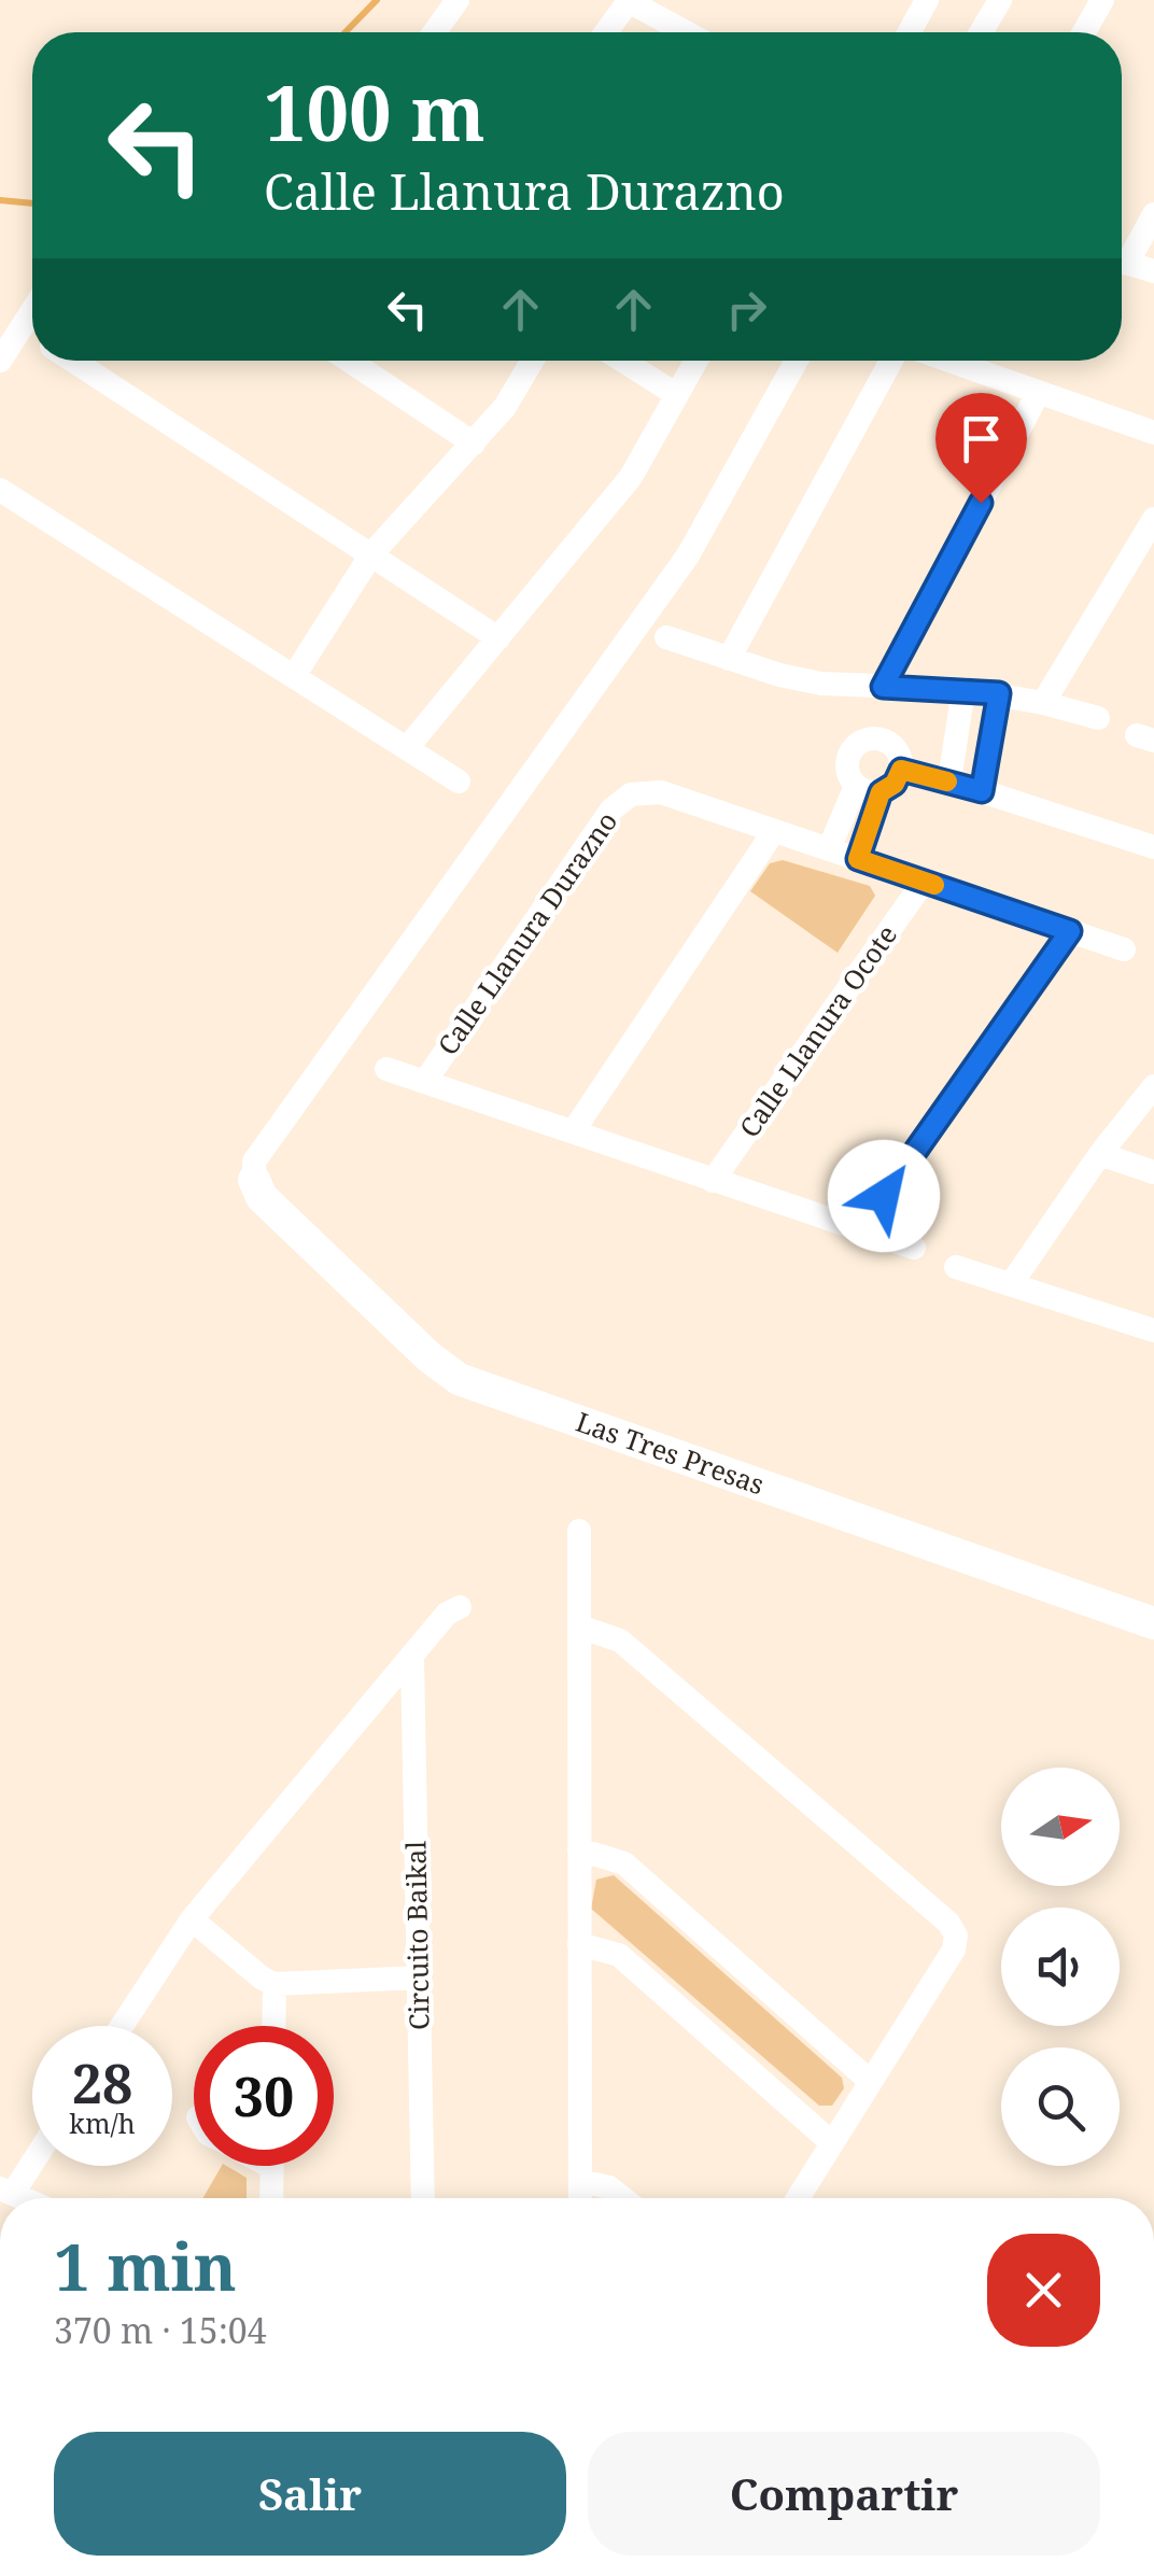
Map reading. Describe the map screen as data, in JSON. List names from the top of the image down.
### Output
{
  "streets": {
    "main road": ["Las Tres Presas"],
    "street": ["Calle Llanura Durazno", "Calle Llanura Ocote", "Circuito Baikal"]
  },
  "crossings": [
    ["Calle Llanura Durazno", "Calle Llanura Ocote"]
  ],
  "north": "right",
  "page": {
    "turn": ["100 m", "Calle Llanura Durazno"],
    "speed": "28 km/h",
    "limit": "30",
    "heading": ["1 min", "370 m · 15:04"],
    "buttons": ["Salir", "Compartir"]
  }
}
